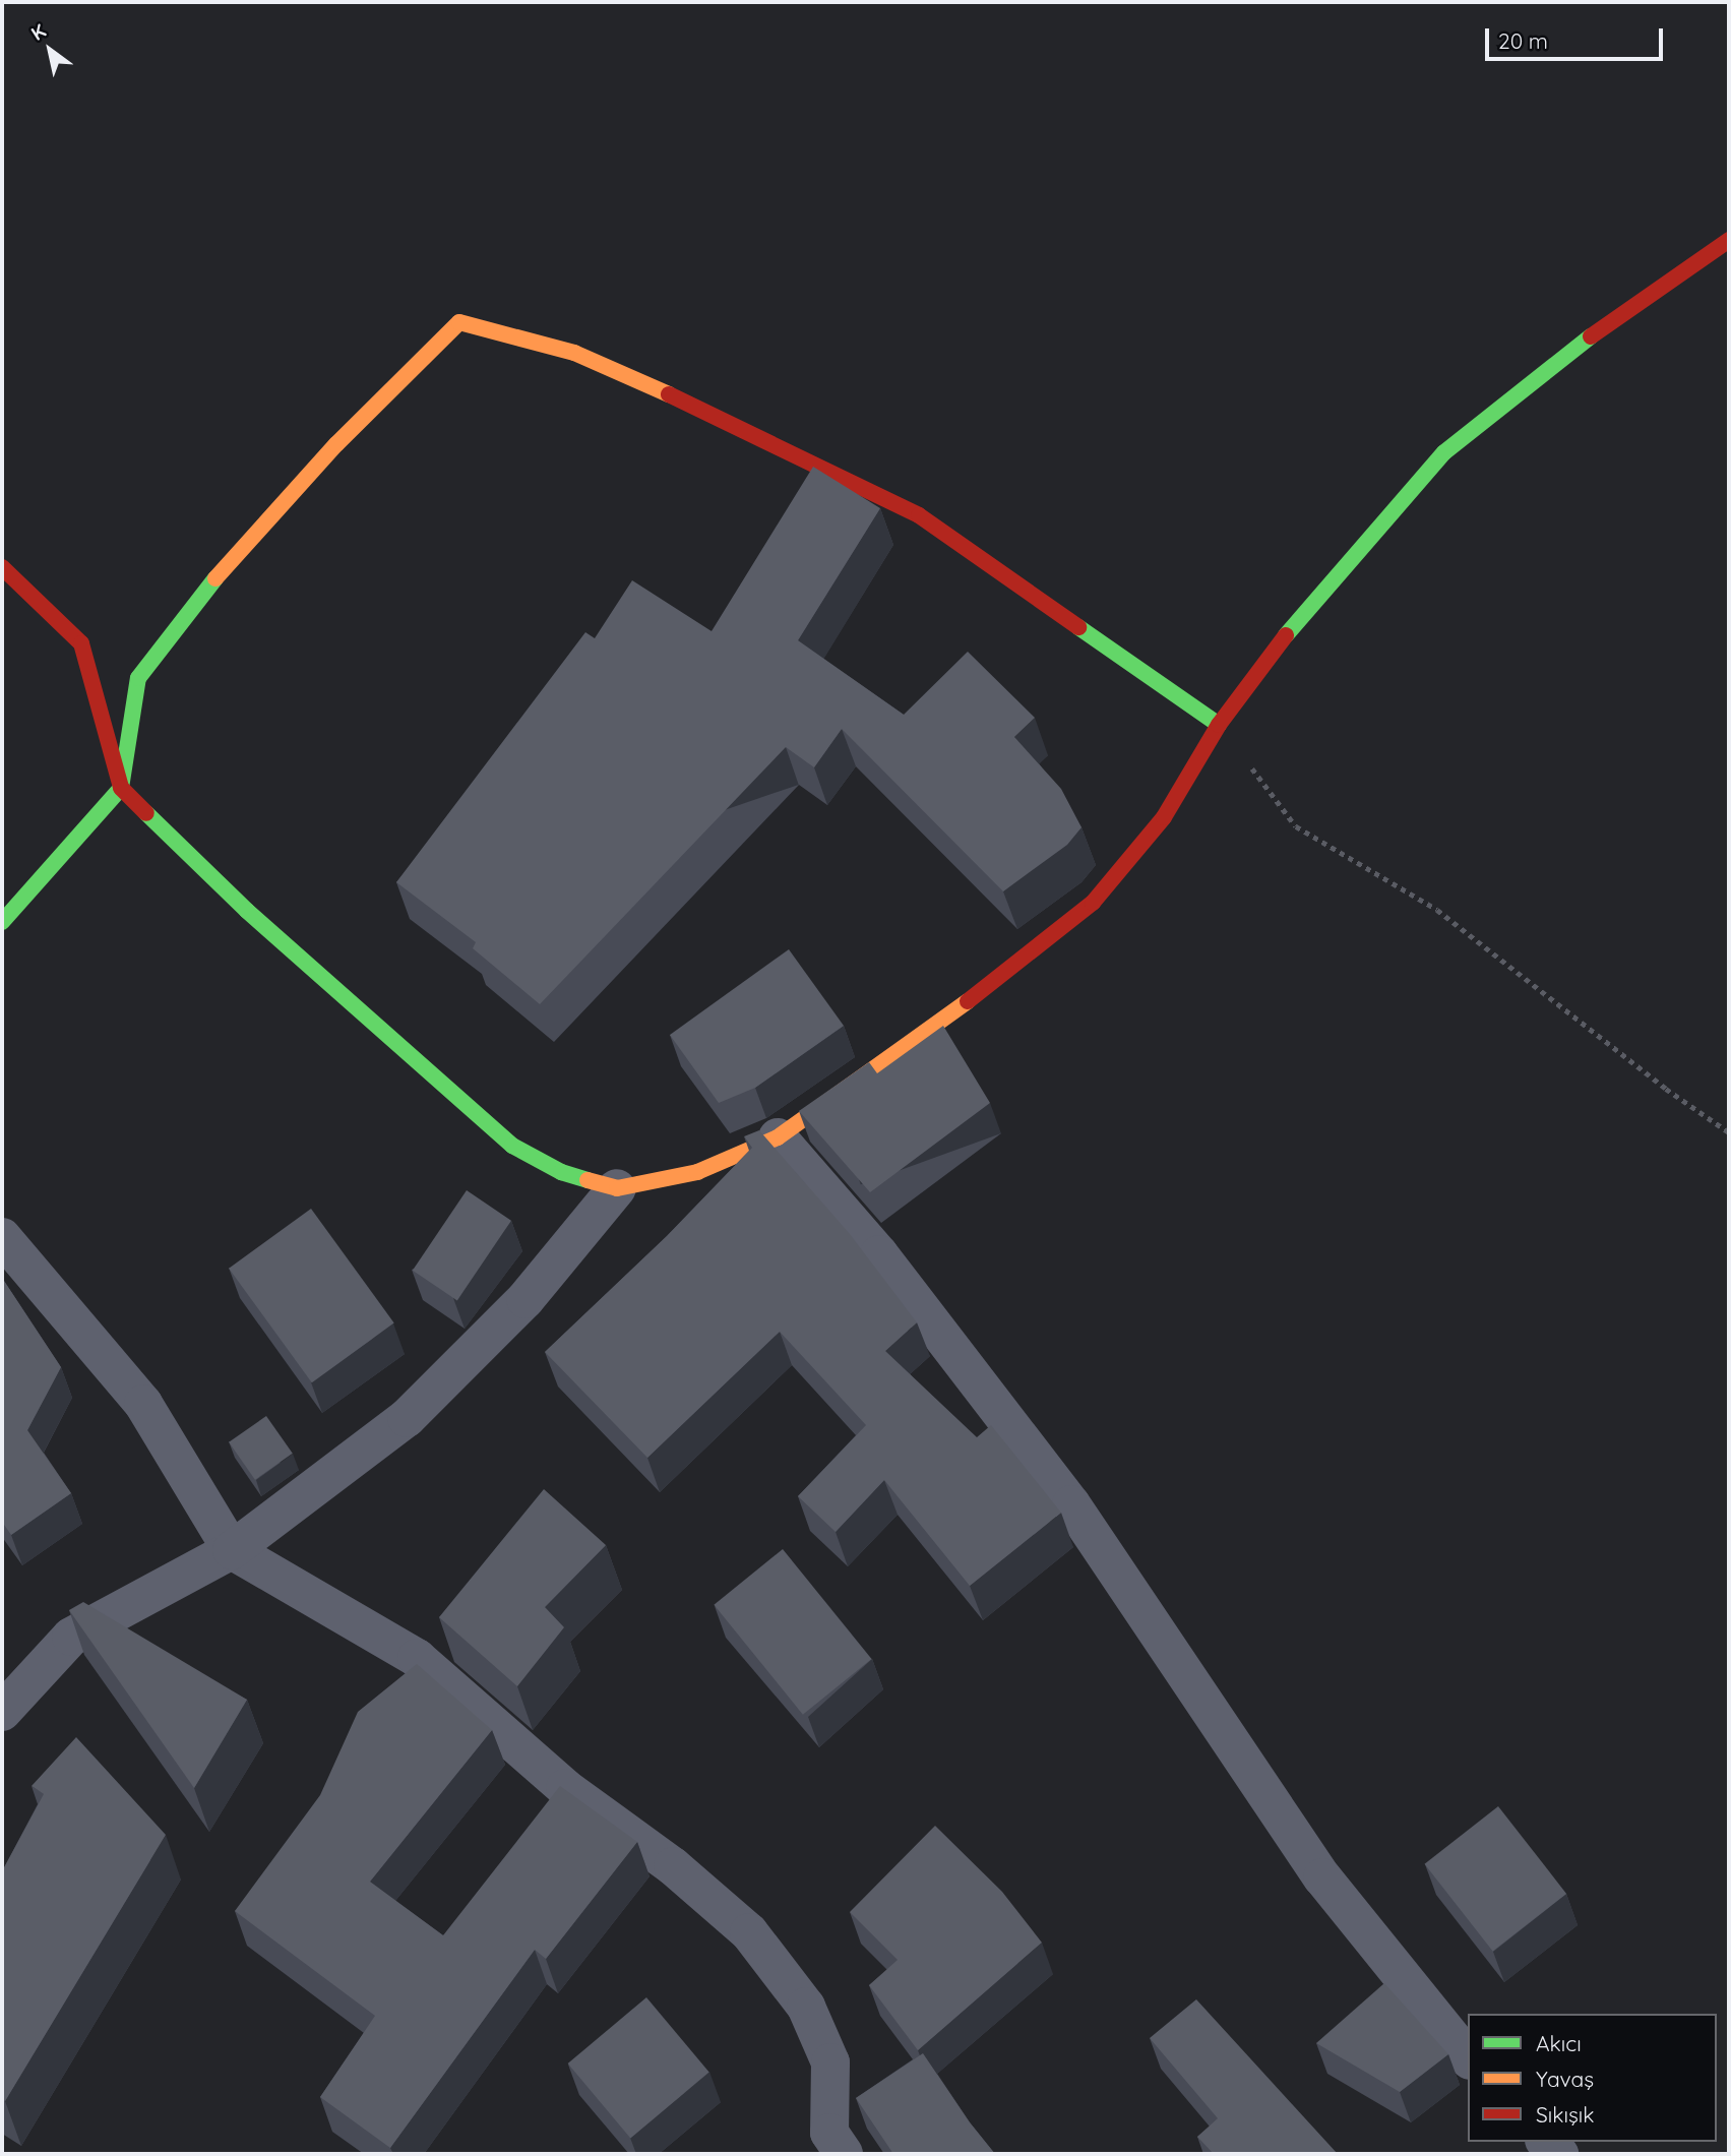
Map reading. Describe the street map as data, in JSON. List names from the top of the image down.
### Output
{
  "legend": ["Akıcı", "Yavaş", "Sıkışık"],
  "scale_bar": "20 m",
  "north": "top left"
}
